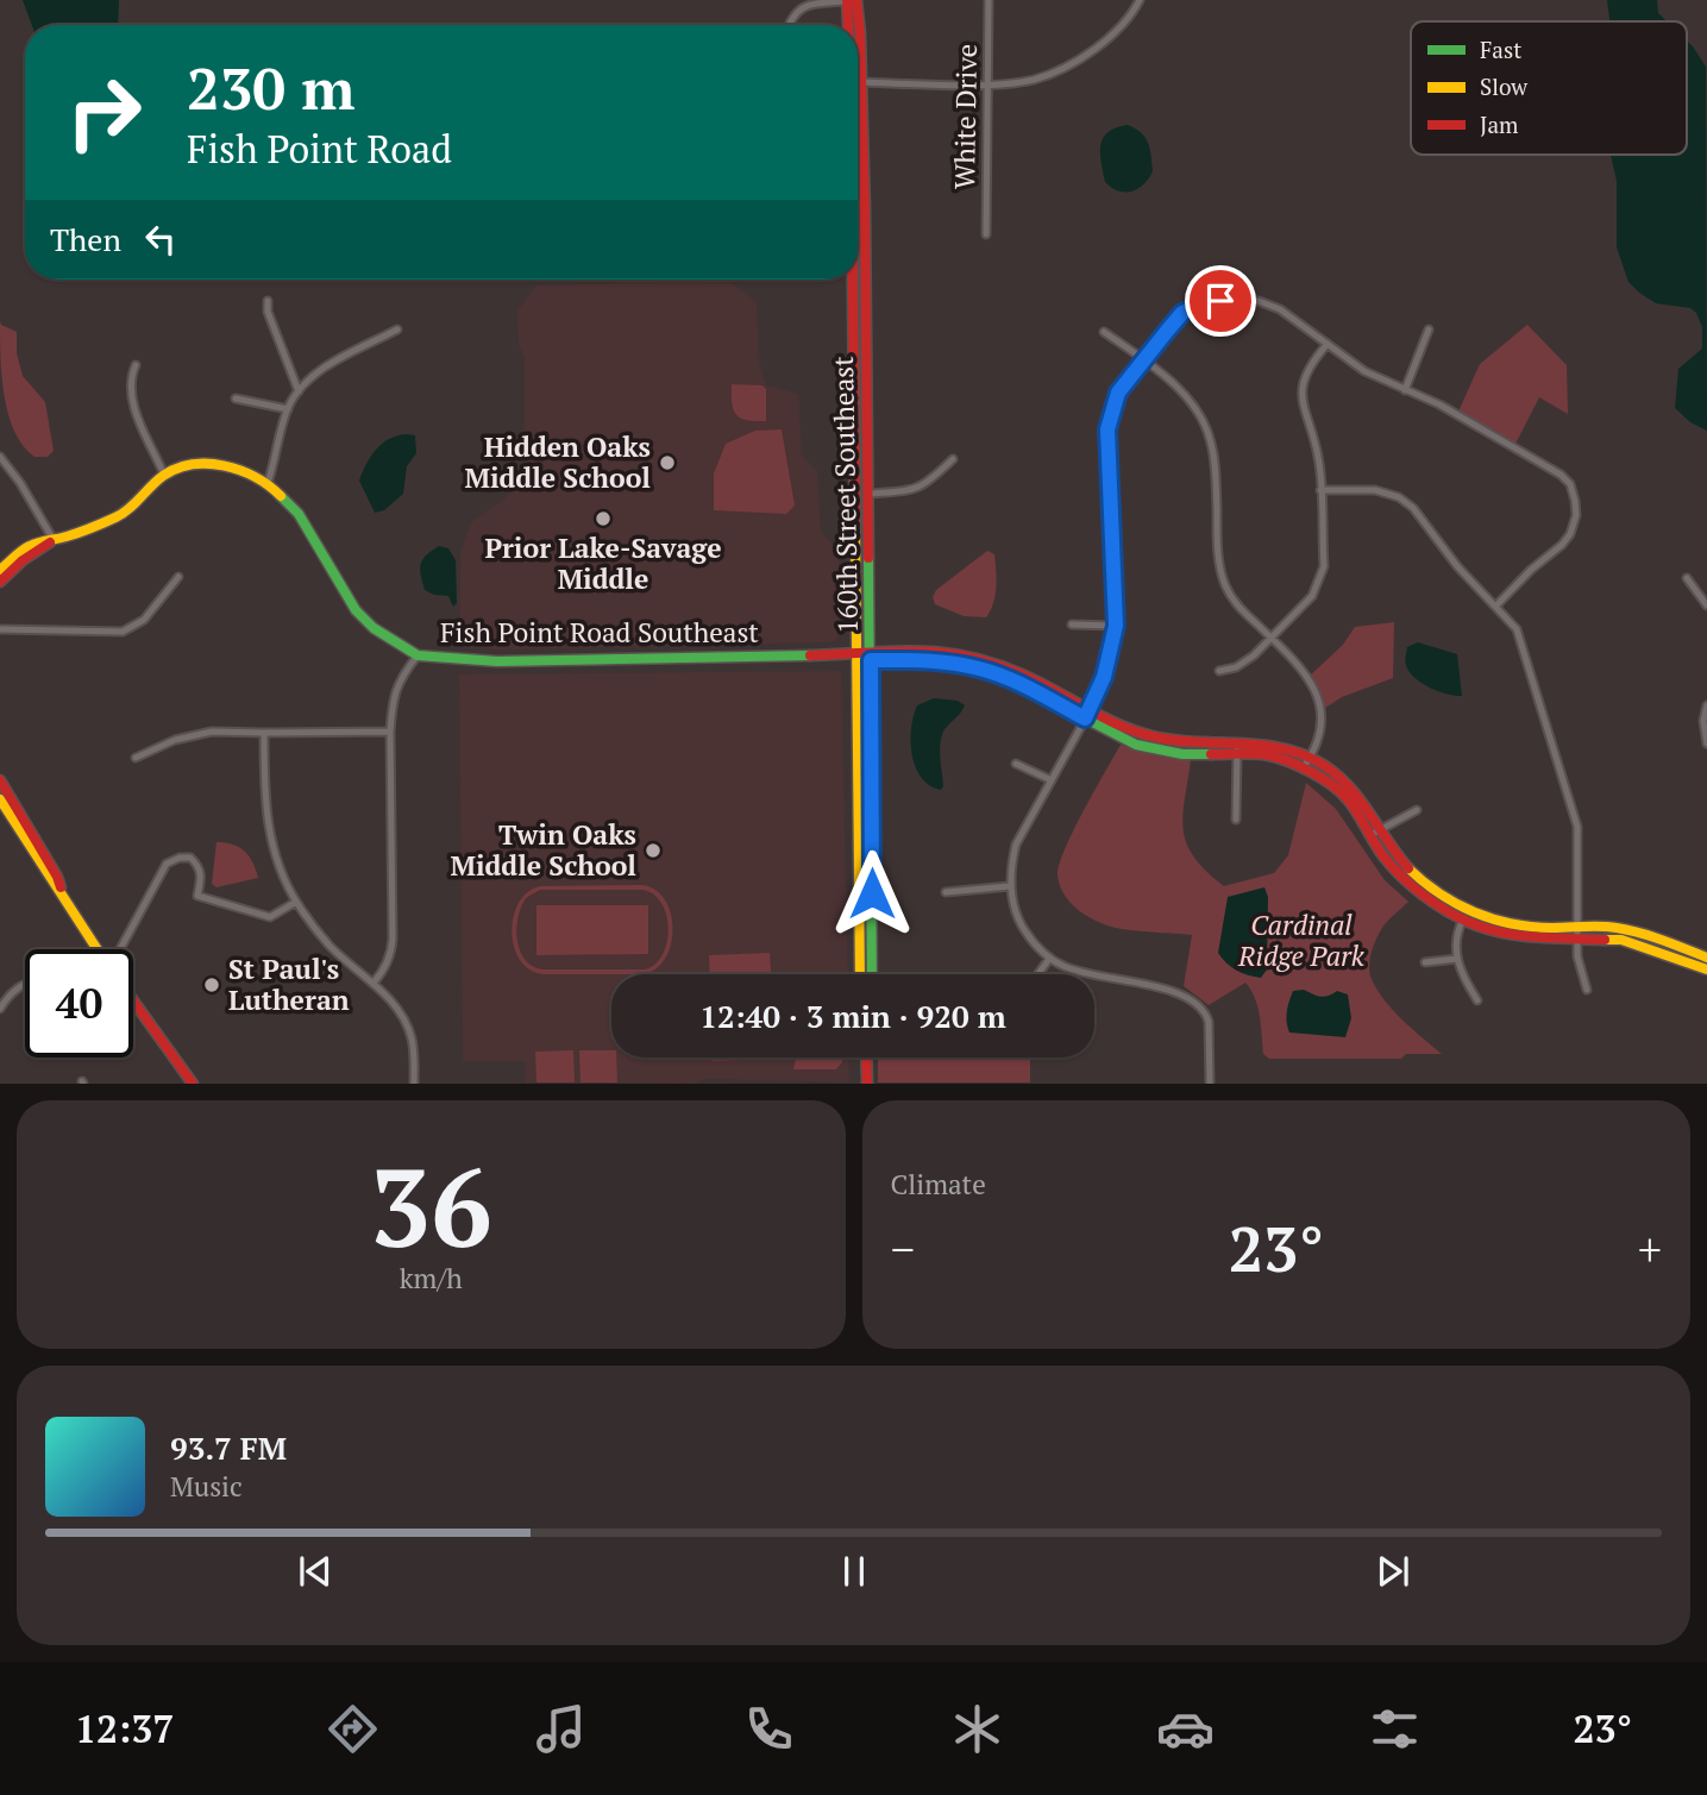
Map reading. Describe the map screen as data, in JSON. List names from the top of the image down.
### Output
{
  "streets": {
    "street": ["White Drive", "160th Street Southeast", "Fish Point Road Southeast"]
  },
  "crossings": [
    ["160th Street Southeast", "Fish Point Road Southeast"]
  ],
  "parks": ["Cardinal Ridge Park"],
  "places": [
    "Hidden Oaks Middle School",
    "Prior Lake-Savage Middle",
    "Twin Oaks Middle School",
    "St Paul's Lutheran"
  ],
  "legend": ["Fast", "Slow", "Jam"],
  "page": {
    "turn": ["230 m", "Fish Point Road"],
    "then": "Then",
    "limit": "40",
    "trip": "12:40 · 3 min · 920 m",
    "tile": [
      ["36", "km/h"],
      "Climate"
    ],
    "heat": ["−", "23°", "+"],
    "song": ["93.7 FM", "Music"],
    "tabs": ["12:37", "23°"]
  }
}
